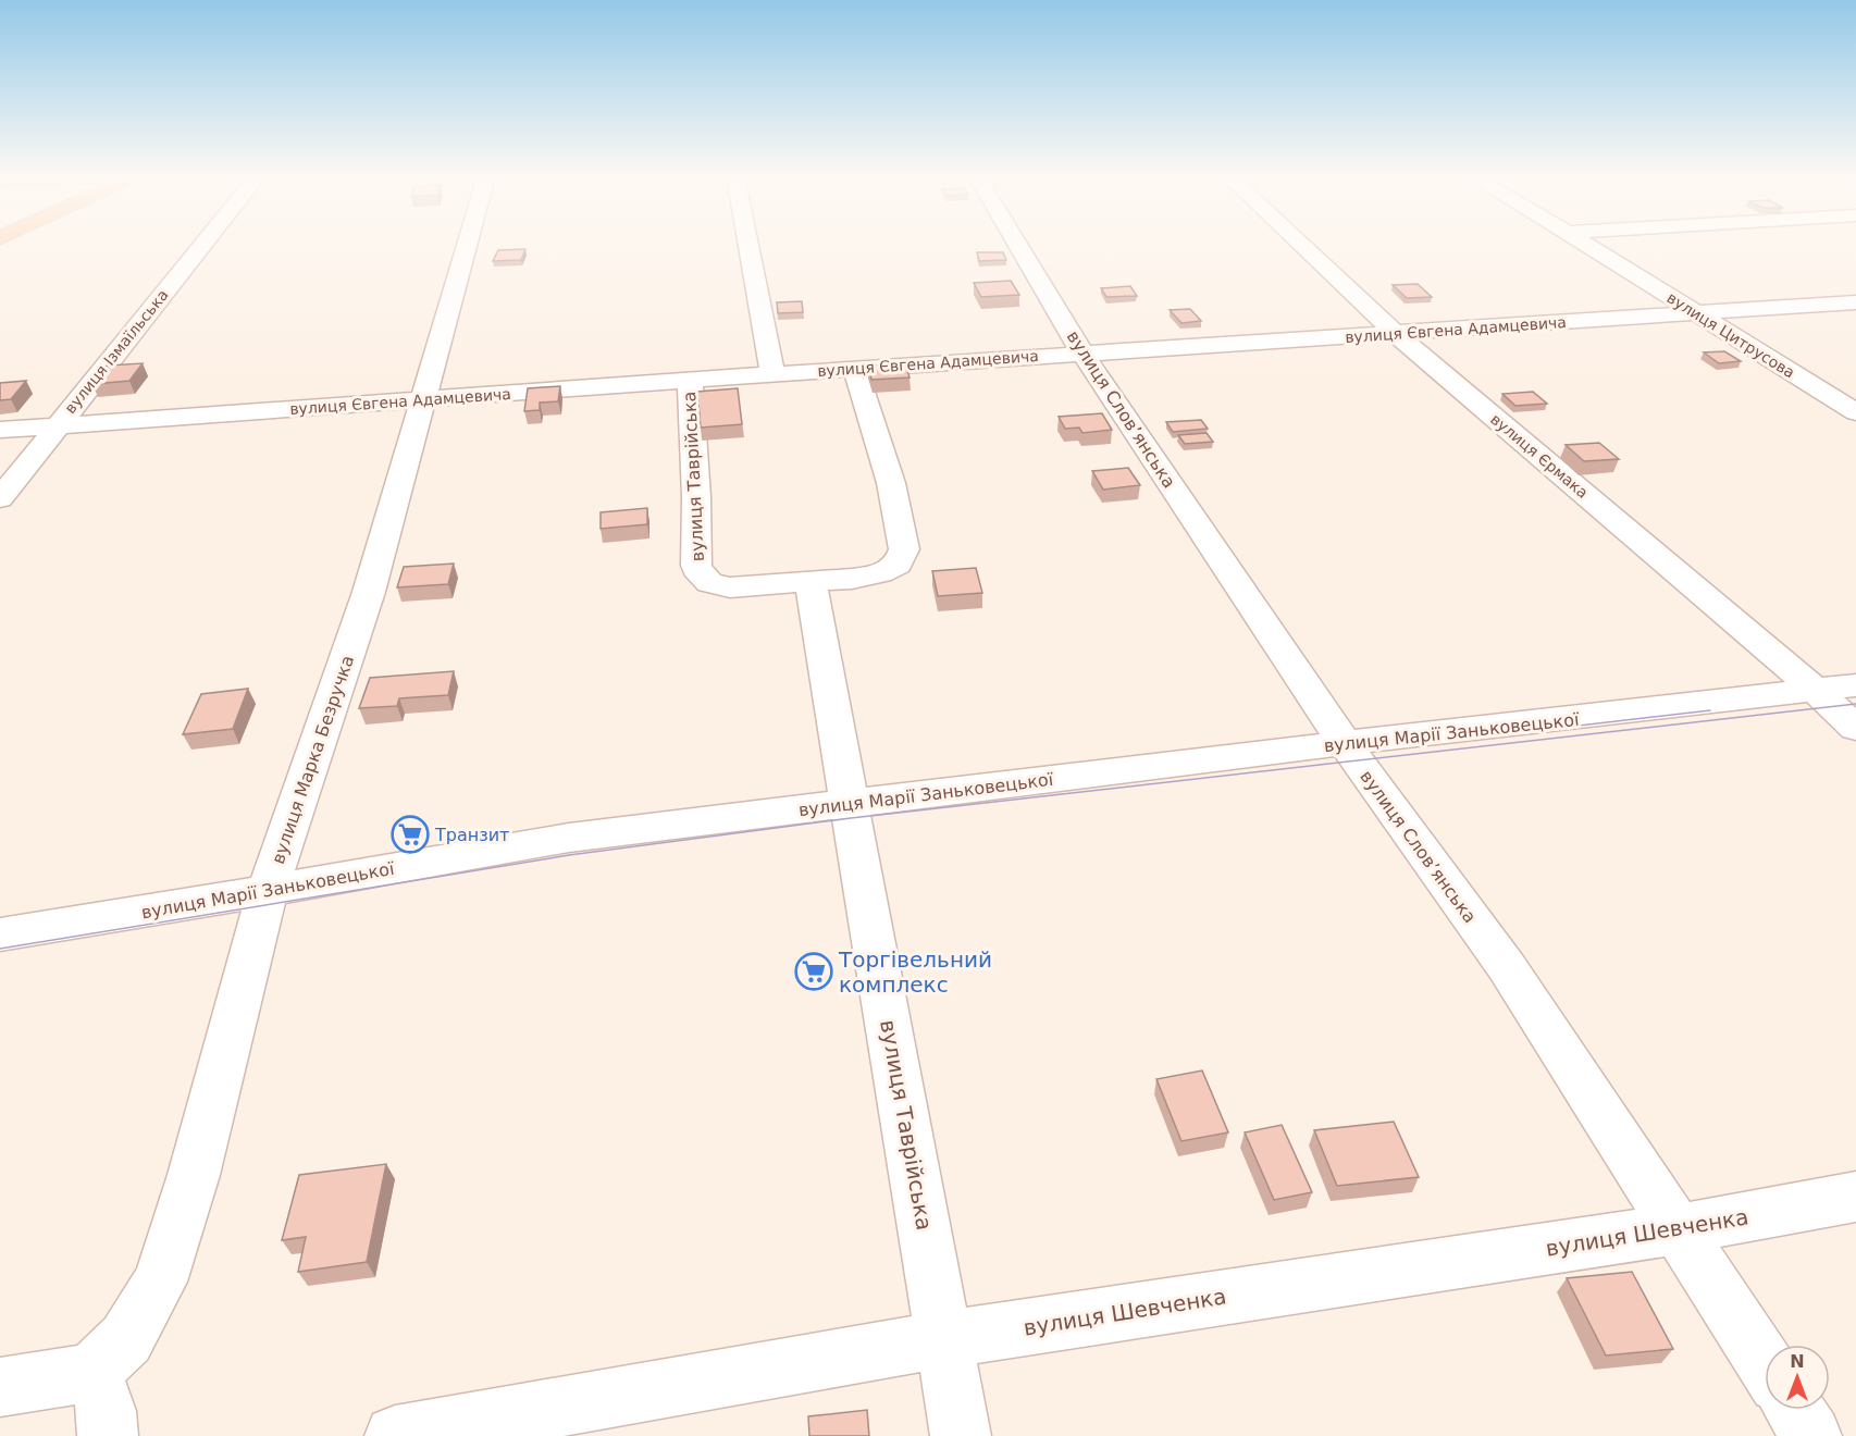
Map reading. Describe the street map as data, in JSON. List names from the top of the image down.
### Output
{
  "streets": {
    "street": [
      "вулиця Євгена Адамцевича",
      "вулиця Цитрусова",
      "вулиця Ізмаїльська",
      "вулиця Слов’янська",
      "вулиця Єрмака",
      "вулиця Таврійська",
      "вулиця Марії Заньковецької",
      "вулиця Марка Безручка",
      "вулиця Шевченка"
    ]
  },
  "crossings": [
    ["вулиця Євгена Адамцевича", "вулиця Цитрусова"],
    ["вулиця Євгена Адамцевича", "вулиця Ізмаїльська"],
    ["вулиця Євгена Адамцевича", "вулиця Слов’янська"],
    ["вулиця Євгена Адамцевича", "вулиця Єрмака"],
    ["вулиця Євгена Адамцевича", "вулиця Таврійська"],
    ["вулиця Євгена Адамцевича", "вулиця Марка Безручка"],
    ["вулиця Слов’янська", "вулиця Марії Заньковецької"],
    ["вулиця Слов’янська", "вулиця Шевченка"],
    ["вулиця Єрмака", "вулиця Марії Заньковецької"],
    ["вулиця Таврійська", "вулиця Марії Заньковецької"],
    ["вулиця Таврійська", "вулиця Шевченка"],
    ["вулиця Марії Заньковецької", "вулиця Марка Безручка"]
  ],
  "places": {
    "supermarket": ["Транзит", "Торгівельний комплекс"]
  },
  "north": "top"
}
